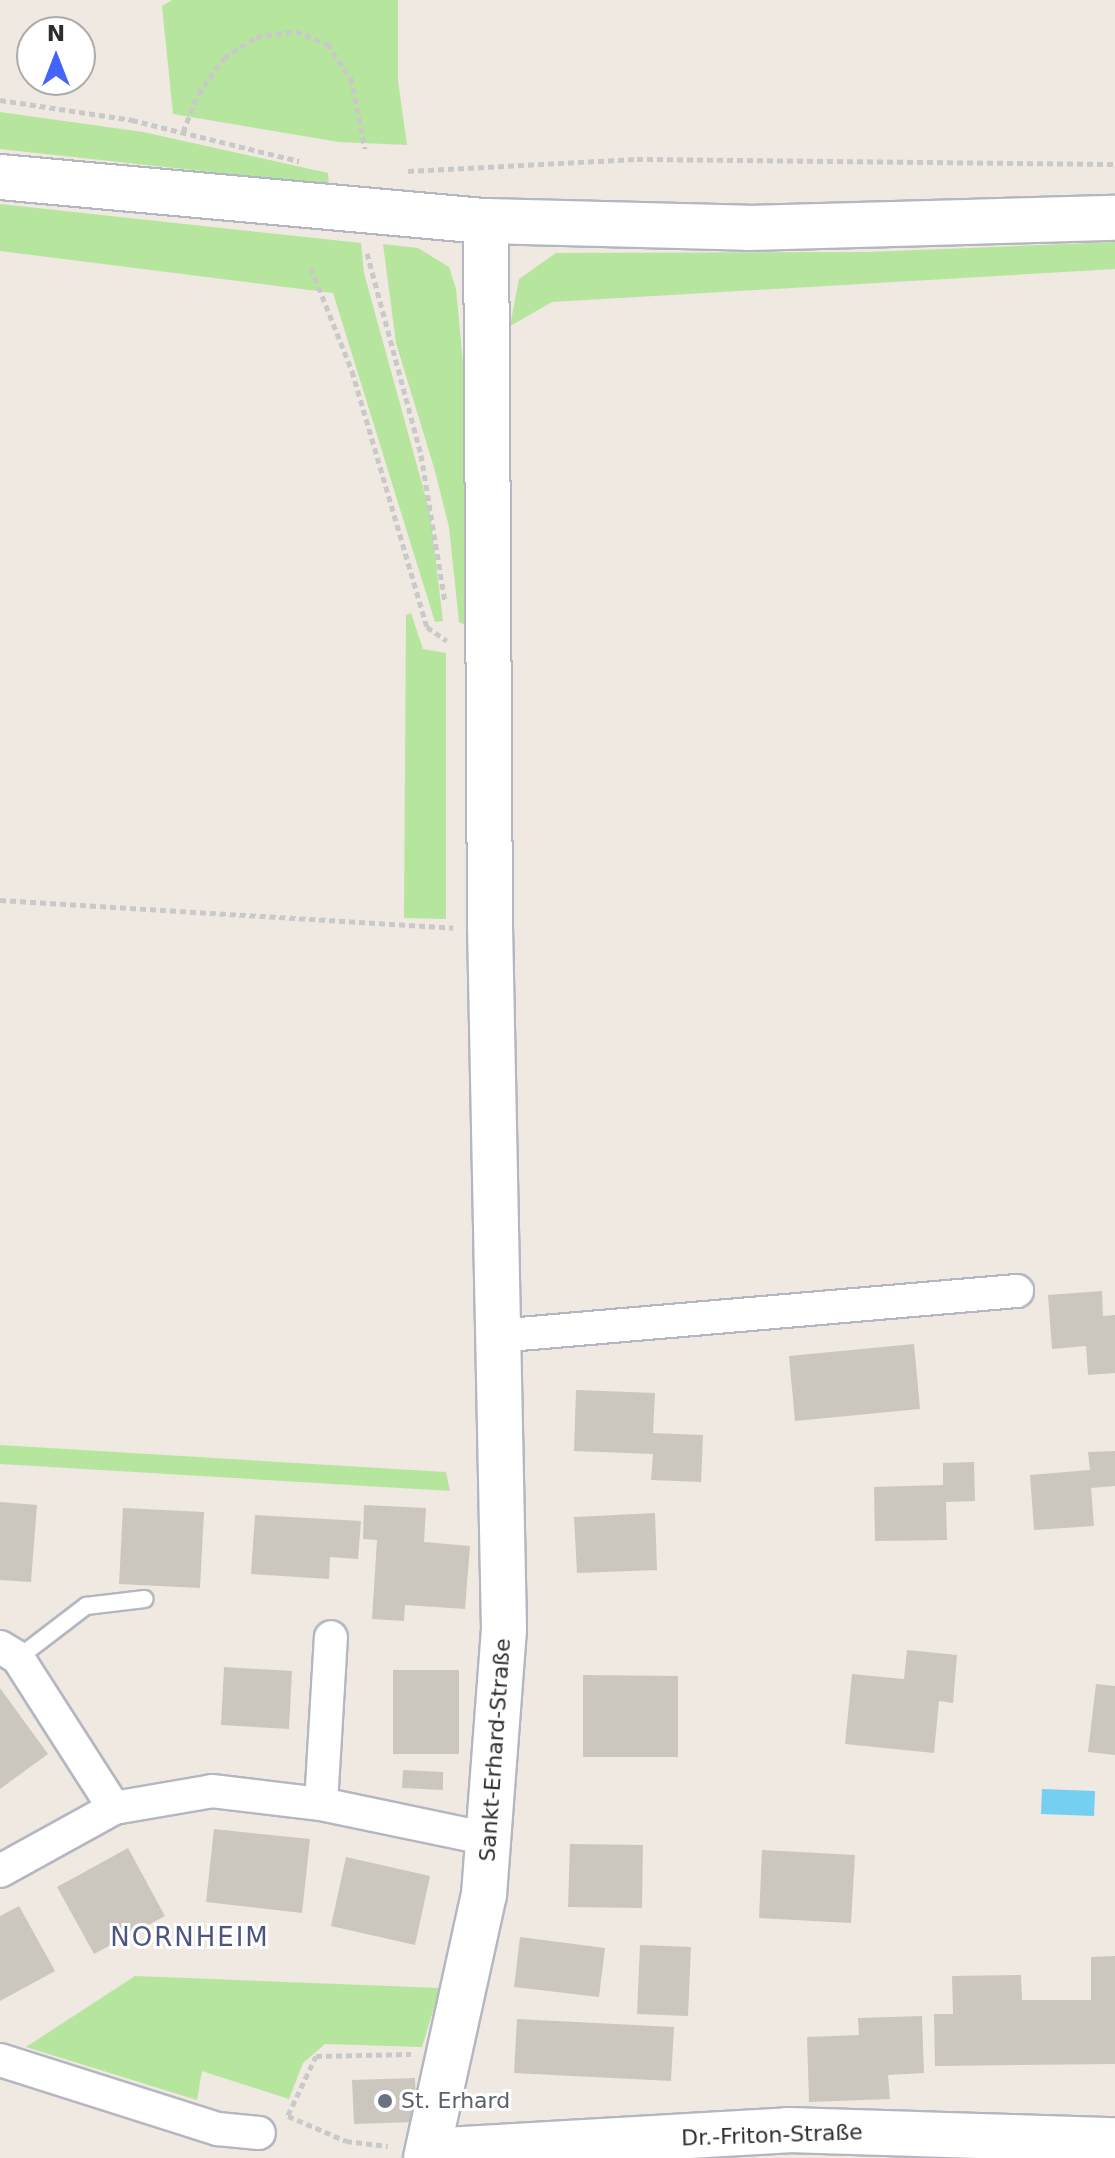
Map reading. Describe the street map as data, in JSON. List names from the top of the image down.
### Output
{
  "streets": {
    "street": ["Sankt-Erhard-Straße", "Dr.-Friton-Straße"]
  },
  "crossings": [
    ["Sankt-Erhard-Straße", "Dr.-Friton-Straße"]
  ],
  "districts": ["NORNHEIM"],
  "places": ["St. Erhard"],
  "north": "top"
}
